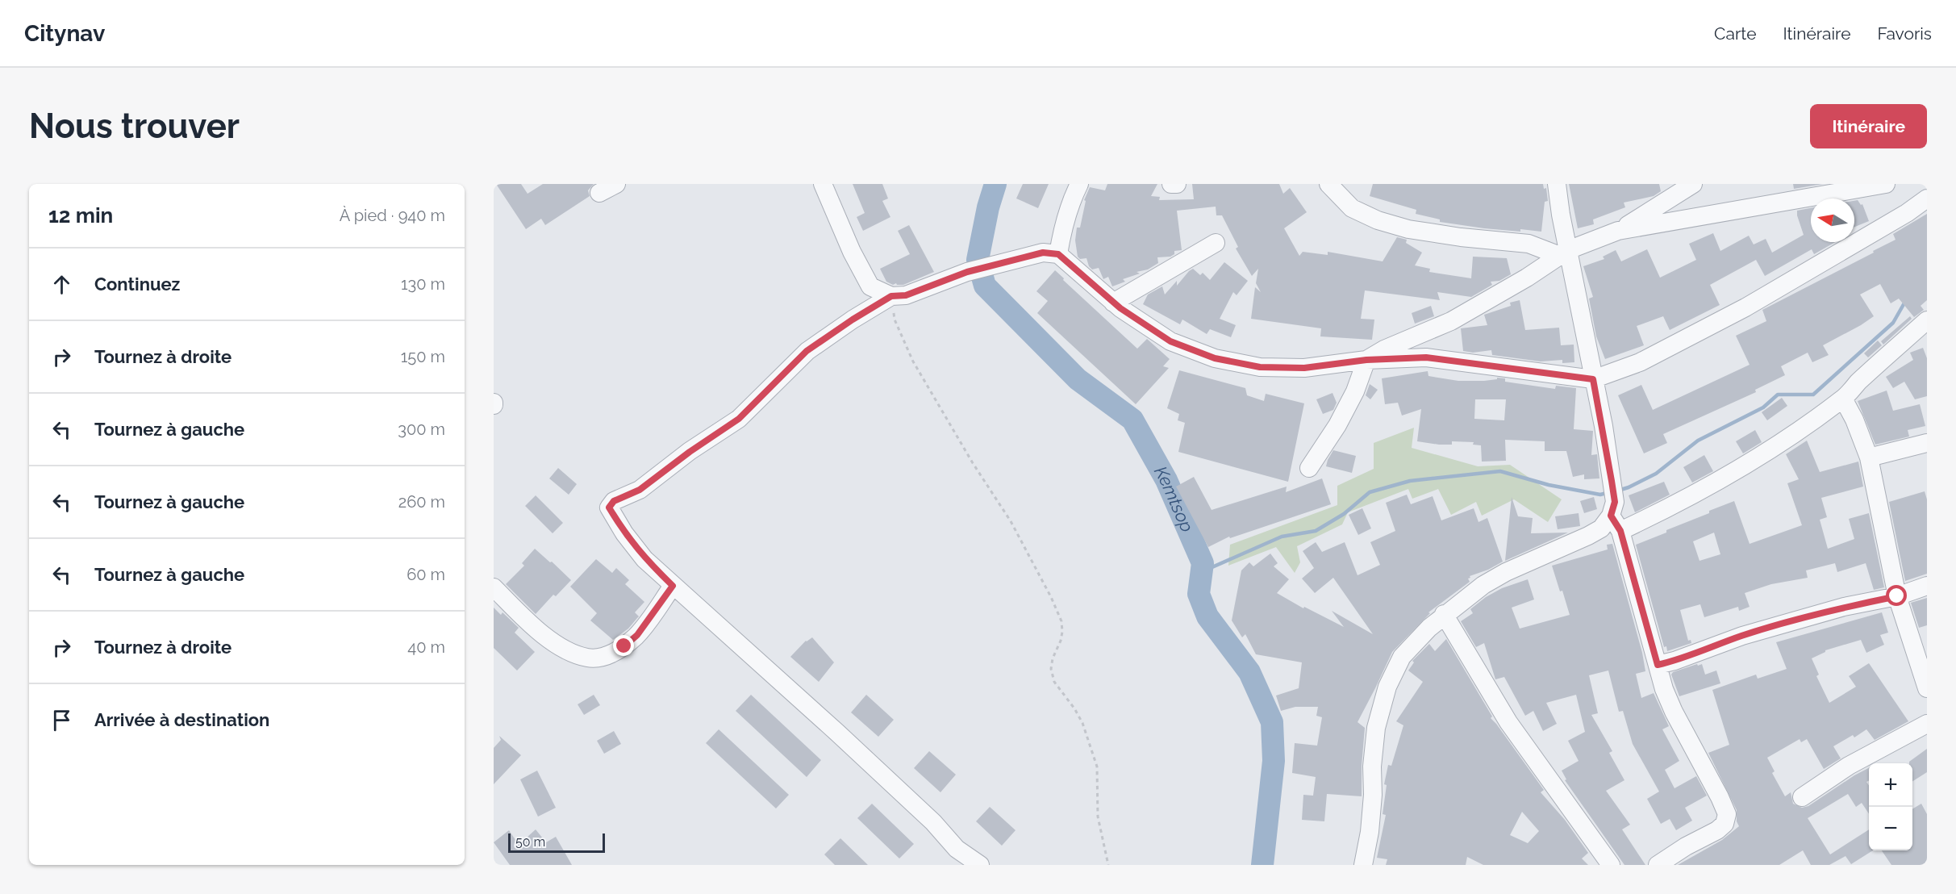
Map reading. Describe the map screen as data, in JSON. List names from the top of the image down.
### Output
{
  "water": ["Kemtsop"],
  "scale_bar": "50 m",
  "north": "left",
  "page": {
    "header": "Citynav",
    "nav": ["Carte", "Itinéraire", "Favoris"],
    "buttons": "Itinéraire",
    "title": "Nous trouver",
    "heading": ["12 min", "À pied · 940 m"],
    "list": [
      ["Continuez", "130 m"],
      ["Tournez à droite", "150 m"],
      ["Tournez à gauche", "300 m"],
      ["Tournez à gauche", "260 m"],
      ["Tournez à gauche", "60 m"],
      ["Tournez à droite", "40 m"],
      "Arrivée à destination"
    ],
    "map_buttons": ["+", "−"],
    "scale": "50 m"
  }
}
